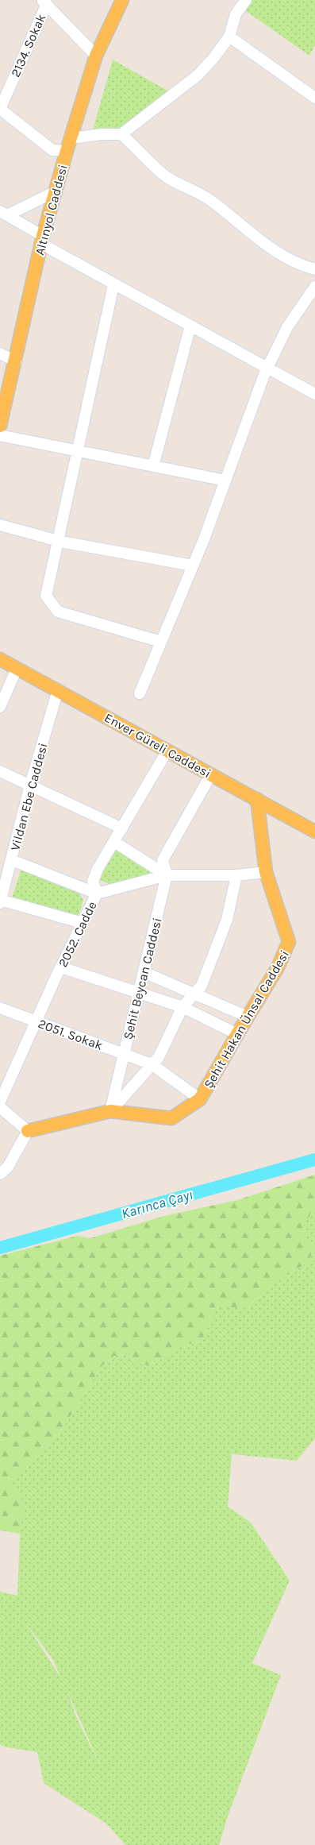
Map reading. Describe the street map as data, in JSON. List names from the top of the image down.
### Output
{
  "streets": {
    "main road": ["Altınyol Caddesi", "Enver Güreli Caddesi", "Şehit Hakan Ünsal Caddesi"],
    "street": [
      "2134. Sokak",
      "Vildan Ebe Caddesi",
      "2052. Cadde",
      "Şehit Beycan Caddesi",
      "2051. Sokak"
    ]
  },
  "crossings": [
    ["Enver Güreli Caddesi", "Vildan Ebe Caddesi"],
    ["Enver Güreli Caddesi", "2052. Cadde"],
    ["Enver Güreli Caddesi", "Şehit Beycan Caddesi"],
    ["Enver Güreli Caddesi", "Şehit Hakan Ünsal Caddesi"],
    ["2052. Cadde", "2051. Sokak"],
    ["Şehit Beycan Caddesi", "Şehit Hakan Ünsal Caddesi"],
    ["Şehit Beycan Caddesi", "2051. Sokak"],
    ["Şehit Hakan Ünsal Caddesi", "2051. Sokak"]
  ],
  "water": ["Karınca Çayı"]
}
